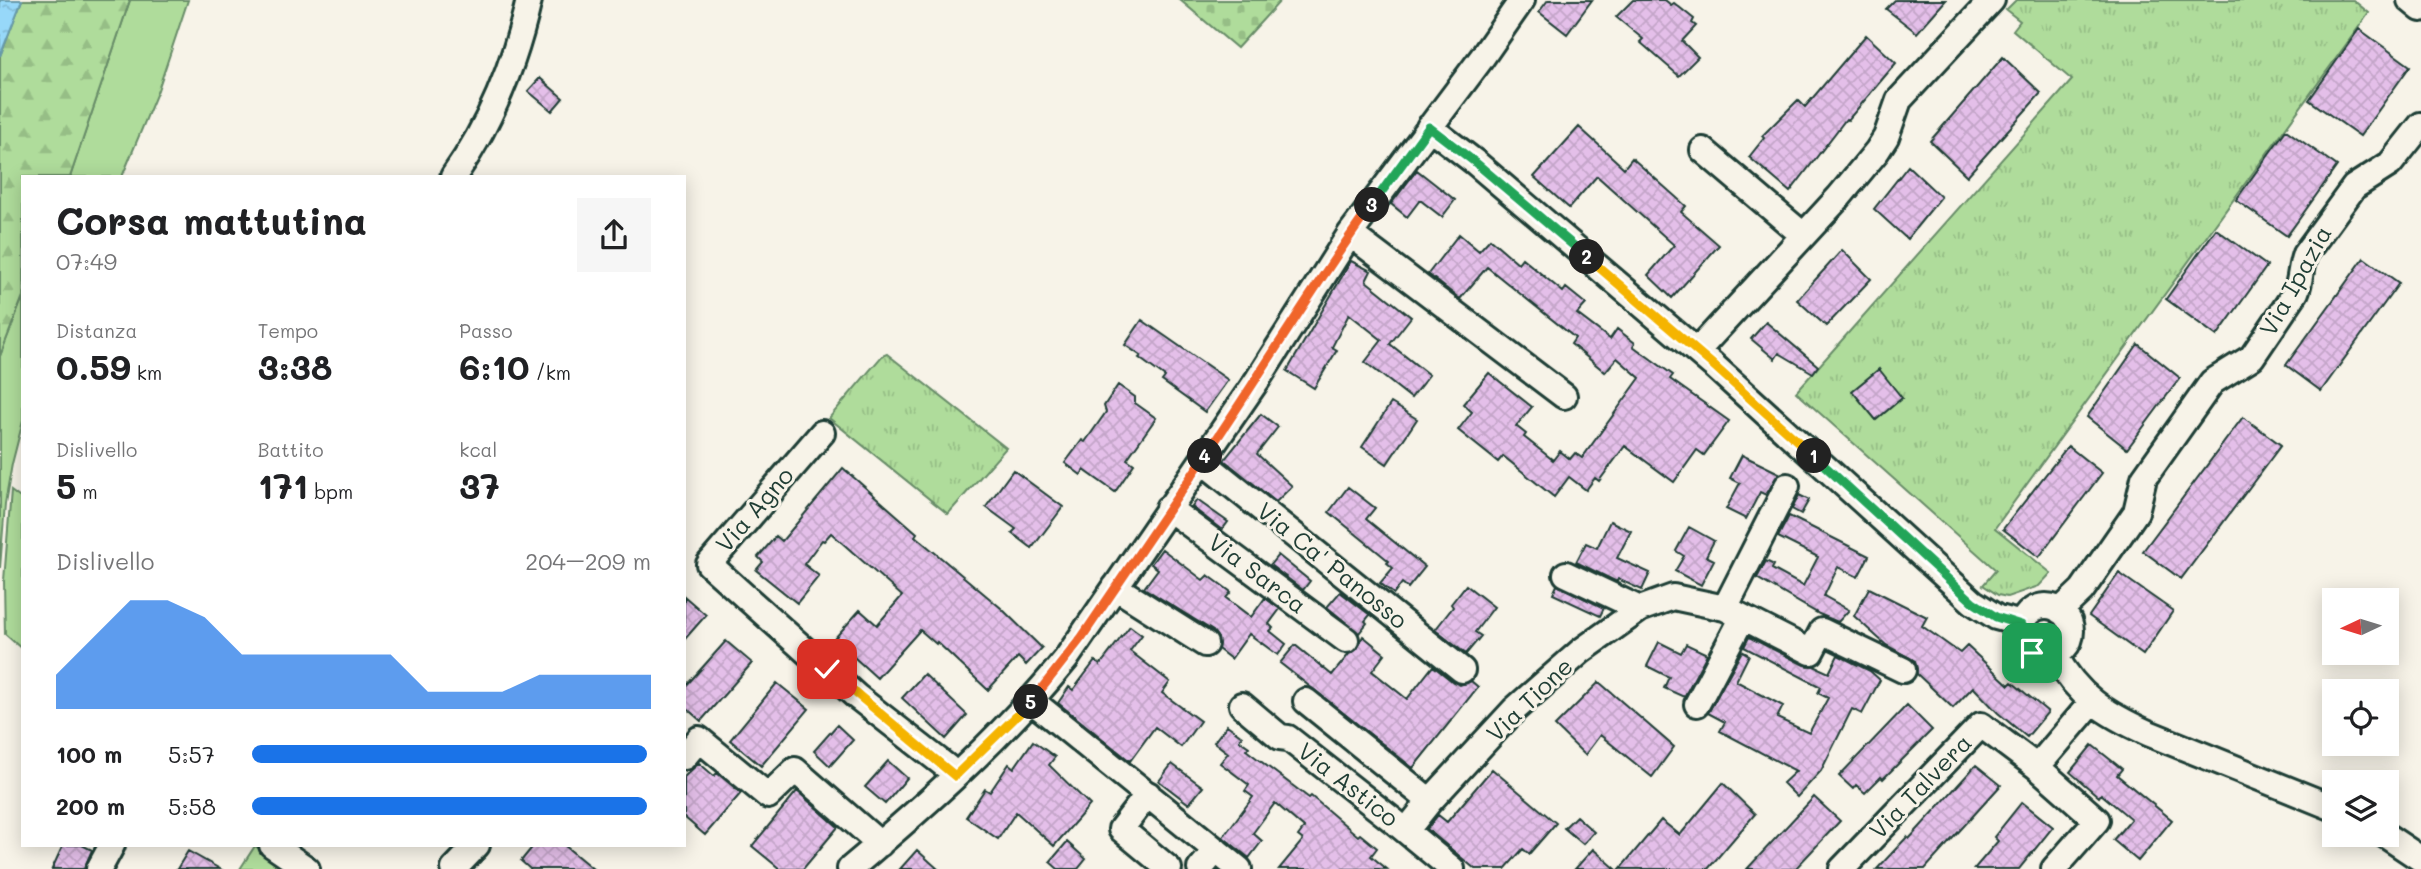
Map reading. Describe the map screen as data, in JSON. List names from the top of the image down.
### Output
{
  "streets": {
    "street": [
      "Via Ipazia",
      "Via Agno",
      "Via Ca' Panosso",
      "Via Sarca",
      "Via Tione",
      "Via Astico",
      "Via Talvera"
    ]
  },
  "crossings": [
    ["Via Tione", "Via Astico"]
  ],
  "north": "left",
  "page": {
    "heading": ["Corsa mattutina", "07:49"],
    "pins": [
      "3",
      "2",
      "1",
      "4",
      "5"
    ],
    "stats": [
      ["Distanza", "0.59 km"],
      ["Tempo", "3:38"],
      ["Passo", "6:10 /km"],
      ["Dislivello", "5 m"],
      ["Battito", "171 bpm"],
      ["kcal", "37"]
    ],
    "chart": ["Dislivello", "204–209 m"],
    "list": [
      {
        "name": "100 m",
        "note": "5:57"
      },
      {
        "name": "200 m",
        "note": "5:58"
      }
    ]
  }
}
